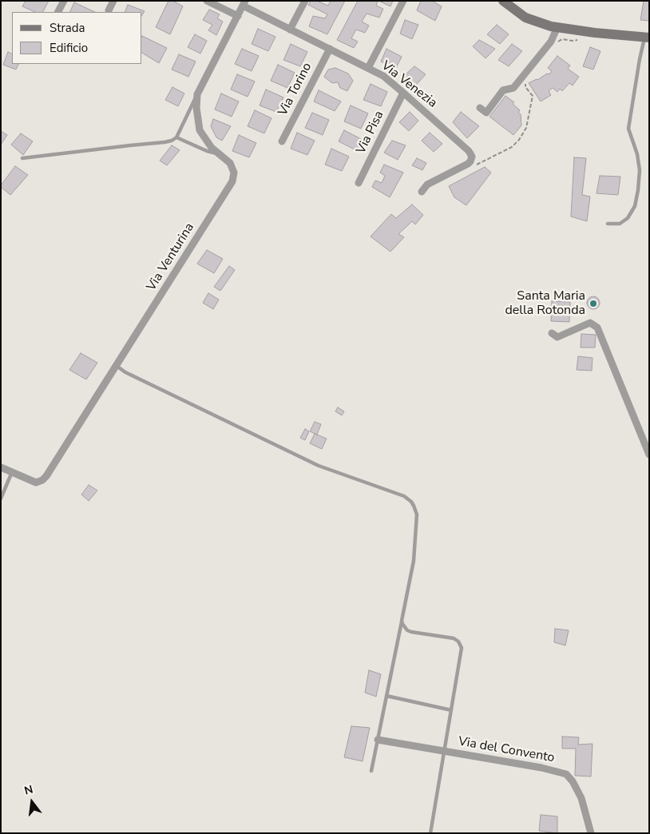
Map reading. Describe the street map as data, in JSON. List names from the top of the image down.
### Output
{
  "streets": {
    "street": [
      "Via Venezia",
      "Via Torino",
      "Via Pisa",
      "Via Venturina",
      "Via del Convento"
    ]
  },
  "crossings": [
    ["Via Venezia", "Via Torino"],
    ["Via Venezia", "Via Pisa"],
    ["Via Venezia", "Via Venturina"]
  ],
  "places": ["Santa Maria della Rotonda"],
  "legend": ["Strada", "Edificio"],
  "north": "top"
}
